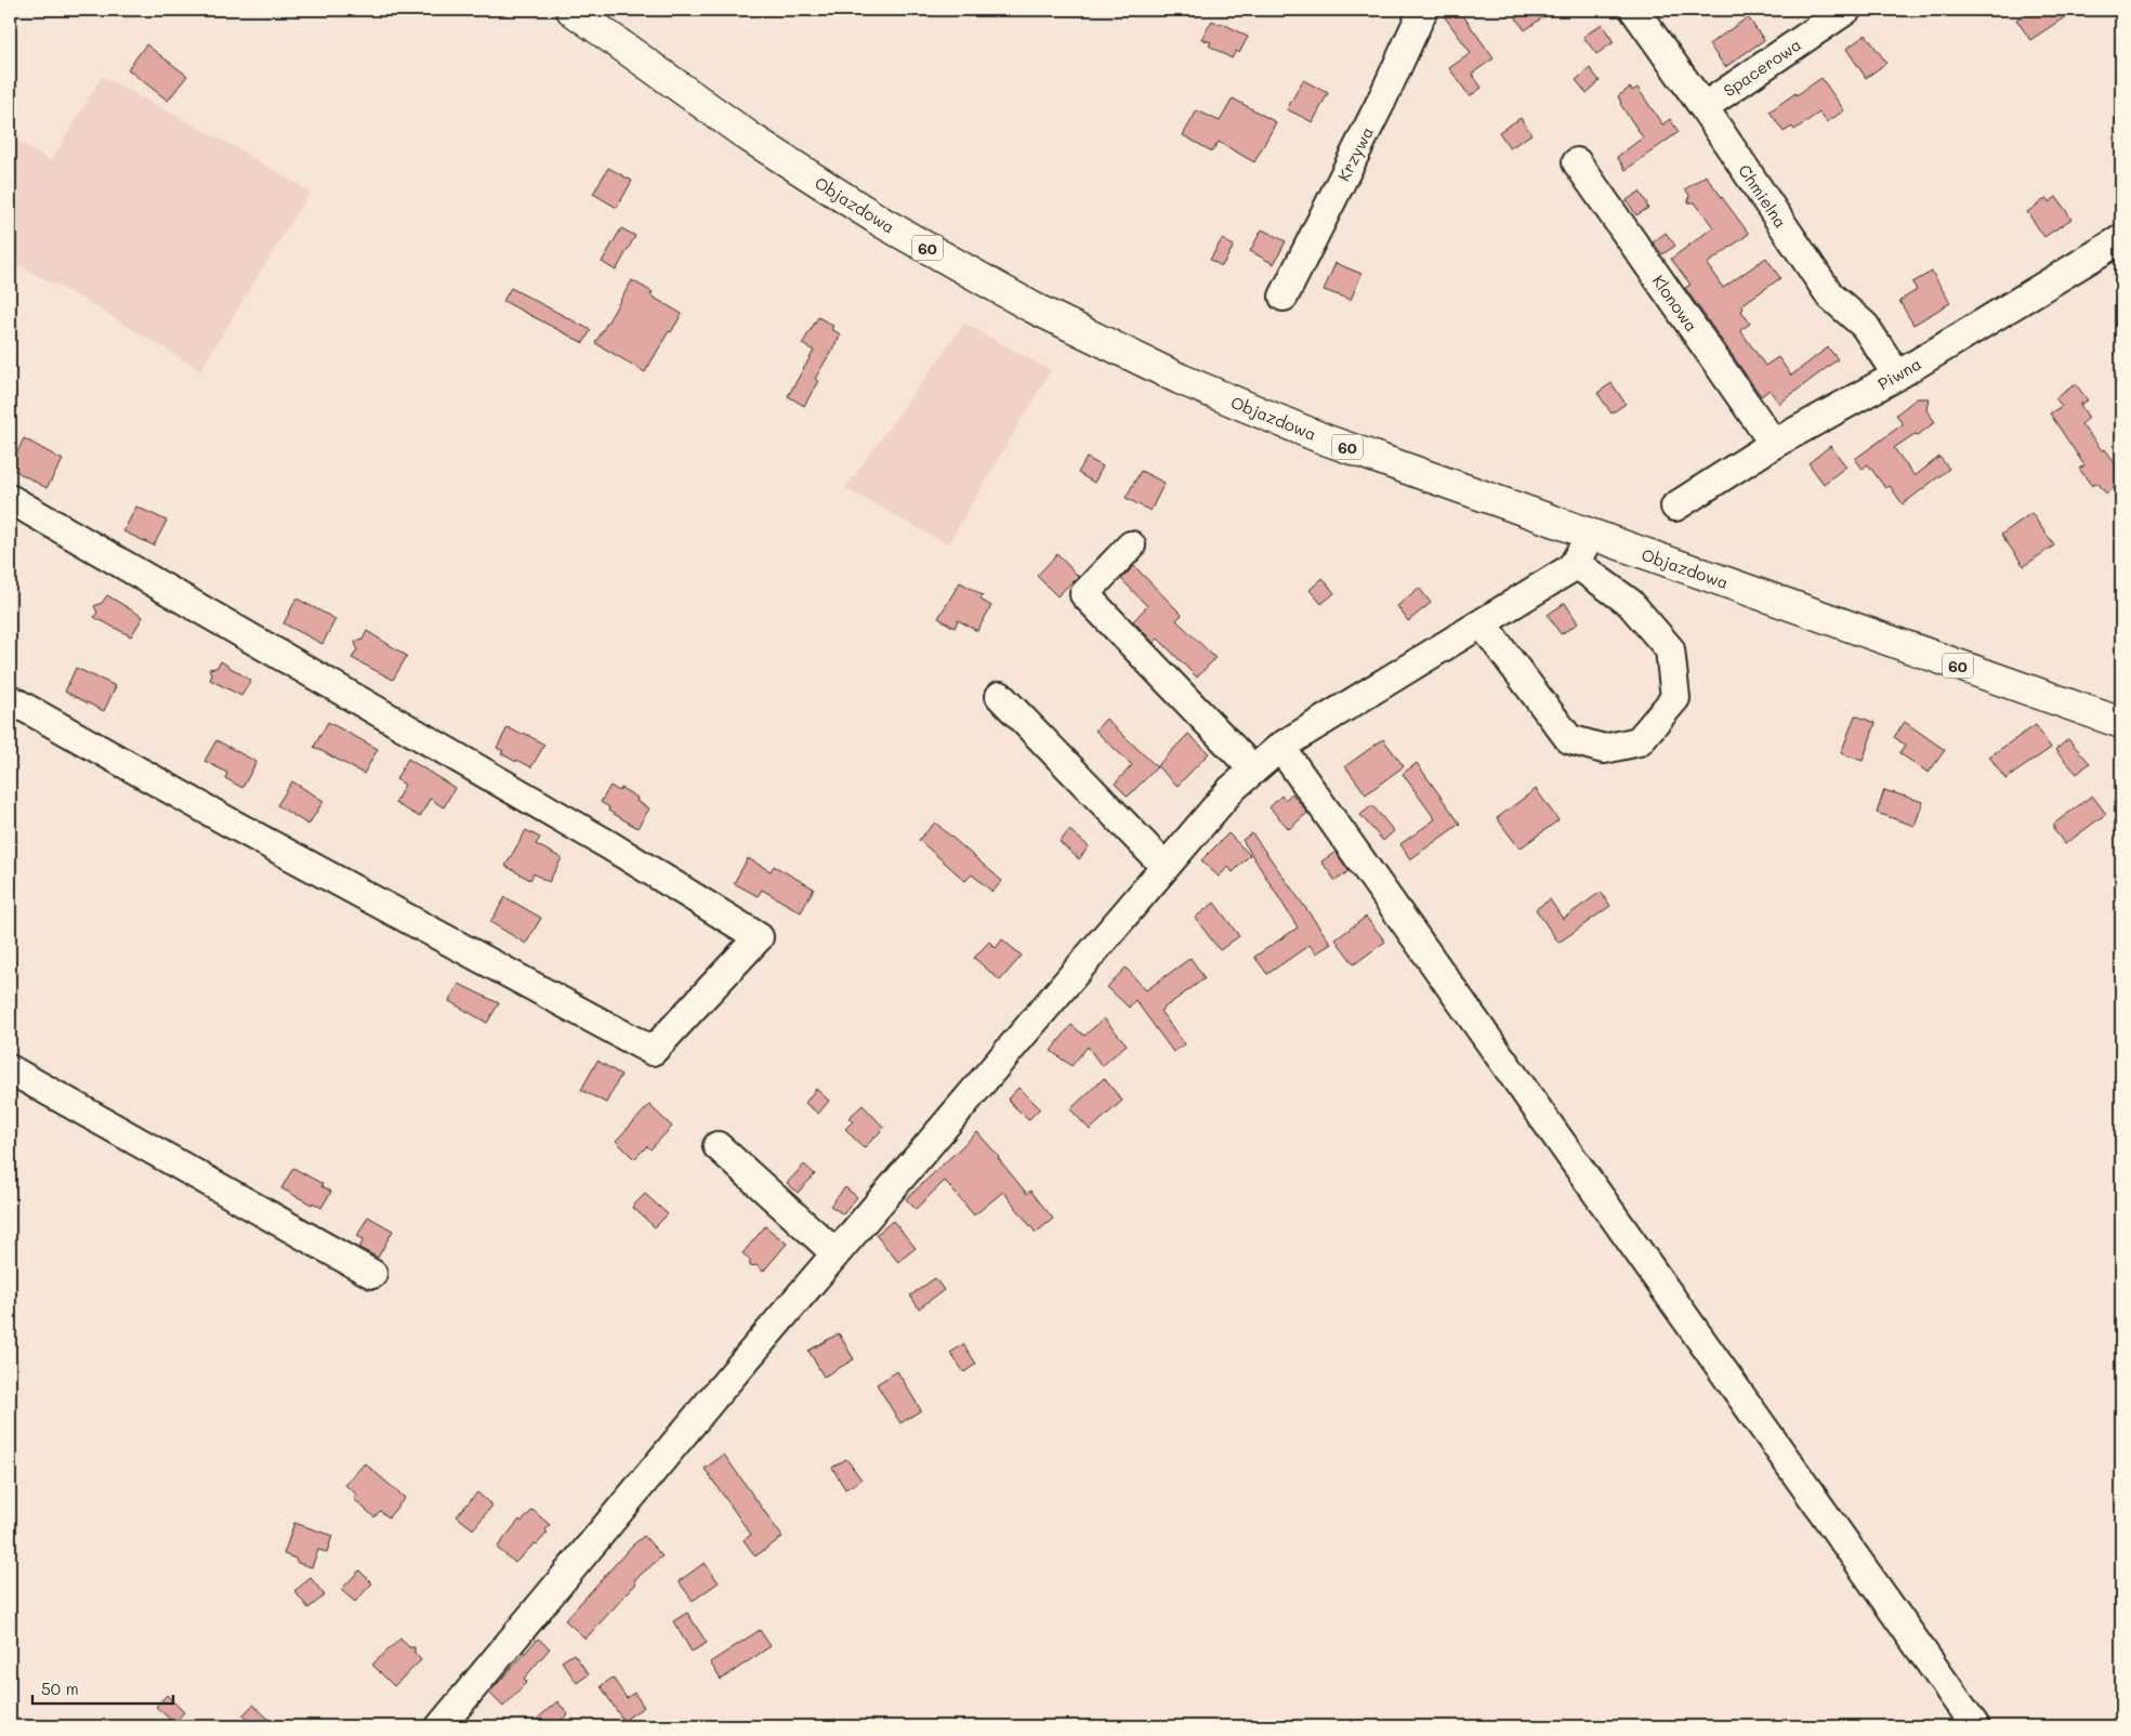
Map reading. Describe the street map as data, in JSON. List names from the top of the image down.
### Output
{
  "streets": {
    "main road": ["Objazdowa", "60"],
    "street": [
      "Spacerowa",
      "Krzywa",
      "Chmielna",
      "Klonowa",
      "Piwna"
    ]
  },
  "crossings": [
    ["Spacerowa", "Chmielna"],
    ["Chmielna", "Piwna"],
    ["Klonowa", "Piwna"]
  ],
  "scale_bar": "50 m"
}
